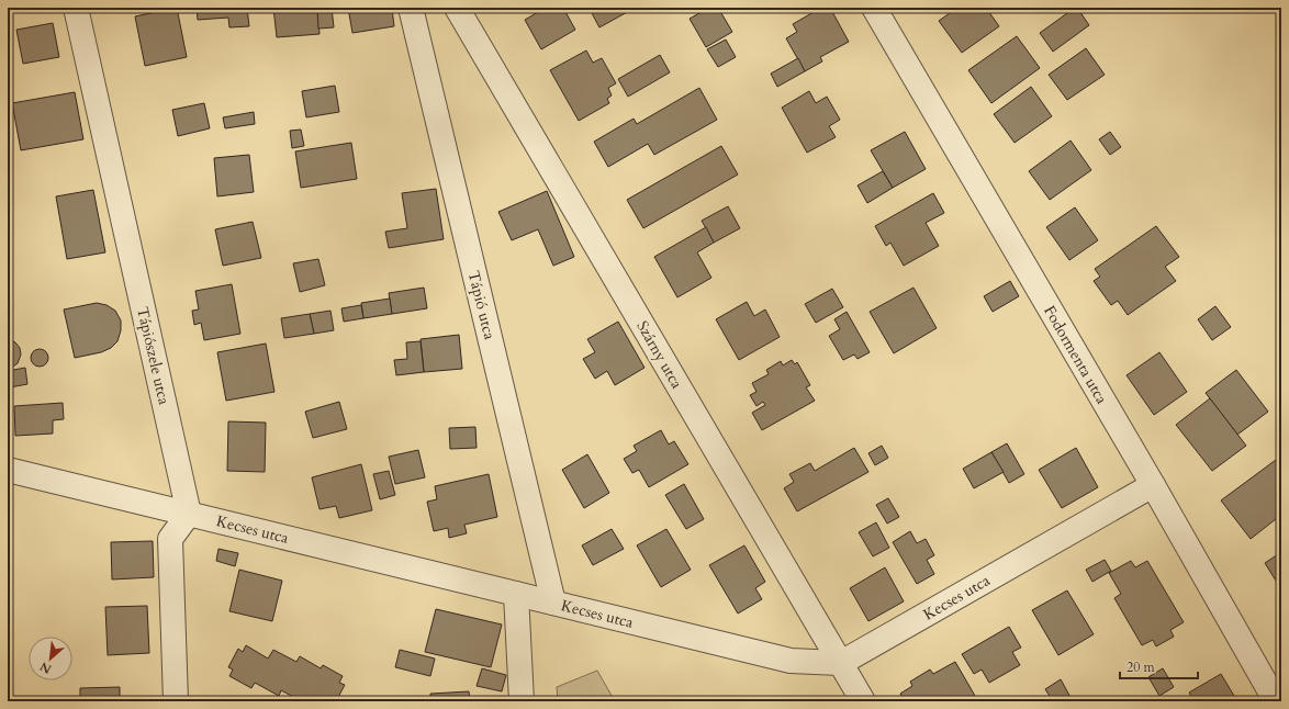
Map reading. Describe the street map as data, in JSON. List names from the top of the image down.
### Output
{
  "streets": {
    "street": [
      "Tápió utca",
      "Szárny utca",
      "Fodormenta utca",
      "Tápiószele utca",
      "Kecses utca"
    ]
  },
  "crossings": [
    ["Tápió utca", "Kecses utca"],
    ["Szárny utca", "Kecses utca"],
    ["Fodormenta utca", "Kecses utca"],
    ["Tápiószele utca", "Kecses utca"]
  ],
  "scale_bar": "20 m",
  "north": "bottom left"
}
